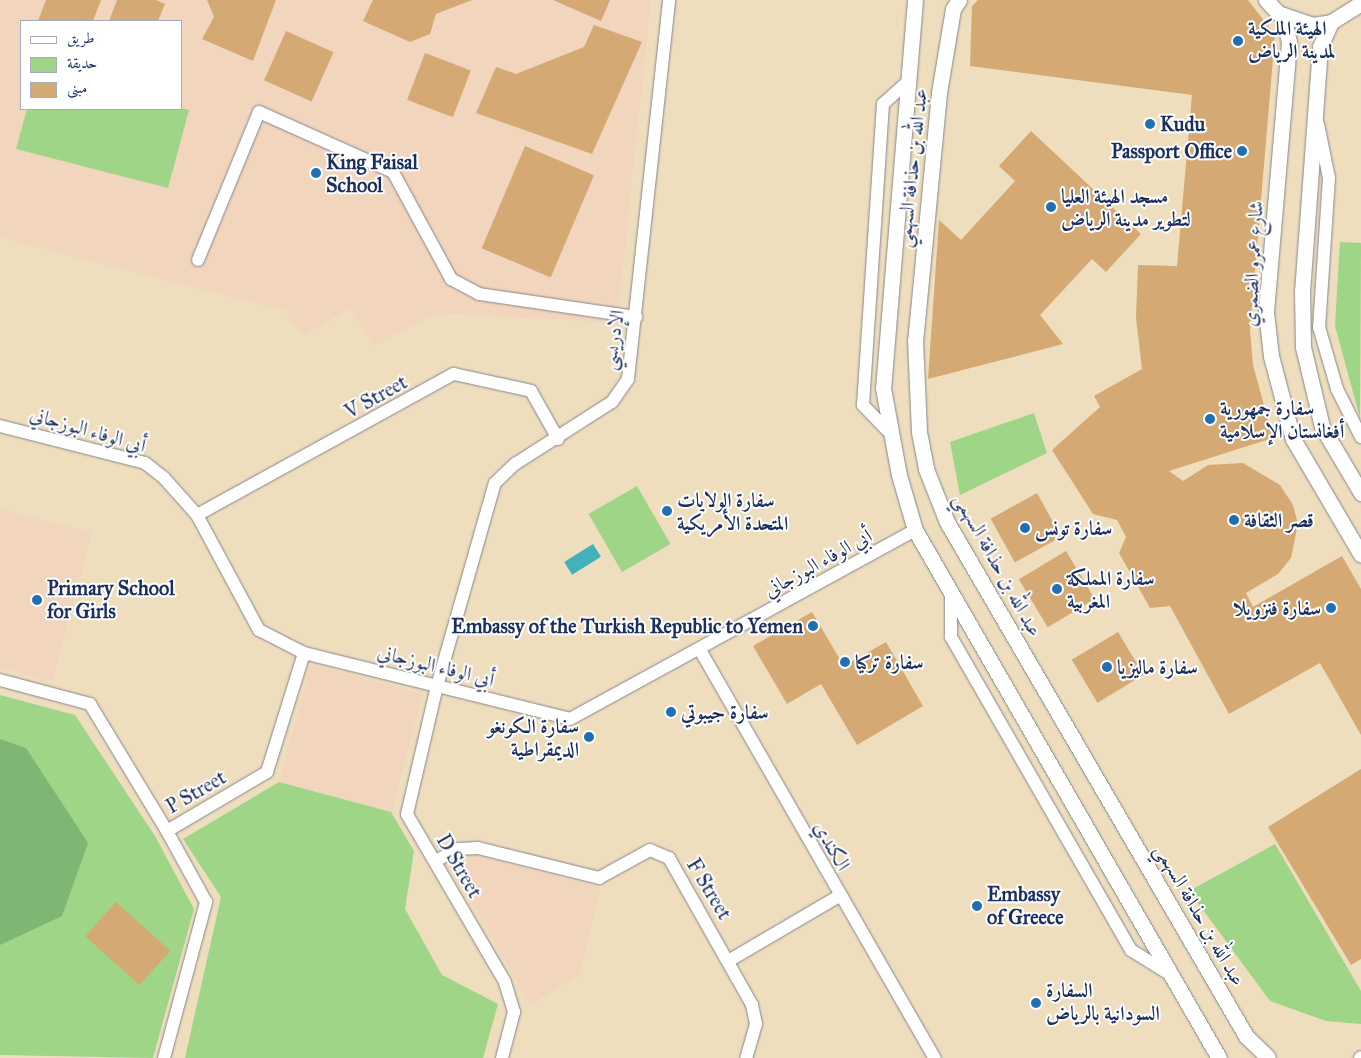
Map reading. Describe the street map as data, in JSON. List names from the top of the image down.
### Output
{
  "streets": {
    "street": [
      "عبد الله بن حذافة السهمي",
      "شارع عمرو الضمري",
      "الإدريسي",
      "V Street",
      "أبي الوفاء البوزجاني",
      "P Street",
      "الكندي",
      "D Street",
      "F Street"
    ]
  },
  "crossings": [
    ["عبد الله بن حذافة السهمي", "أبي الوفاء البوزجاني"],
    ["الإدريسي", "V Street"],
    ["الإدريسي", "D Street"],
    ["V Street", "أبي الوفاء البوزجاني"],
    ["أبي الوفاء البوزجاني", "P Street"],
    ["أبي الوفاء البوزجاني", "الكندي"],
    ["أبي الوفاء البوزجاني", "D Street"],
    ["D Street", "F Street"]
  ],
  "places": [
    "الهيئة الملكية لمدينة الرياض",
    "Kudu",
    "Passport Office",
    "King Faisal School",
    "مسجد الهيئة العليا لتطوير مدينة الرياض",
    "سفارة جمهورية أفغانستان الإسلامية",
    "سفارة الولايات المتحدة الأمريكية",
    "قصر الثقافة",
    "سفارة تونس",
    "سفارة المملكة المغربية",
    "Primary School for Girls",
    "سفارة فنزويلا",
    "Embassy of the Turkish Republic to Yemen",
    "سفارة تركيا",
    "سفارة ماليزيا",
    "سفارة جيبوتي",
    "سفارة الكونغو الديمقراطية",
    "Embassy of Greece",
    "السفارة السودانية بالرياض"
  ],
  "legend": ["طريق", "حديقة", "مبنى"]
}
